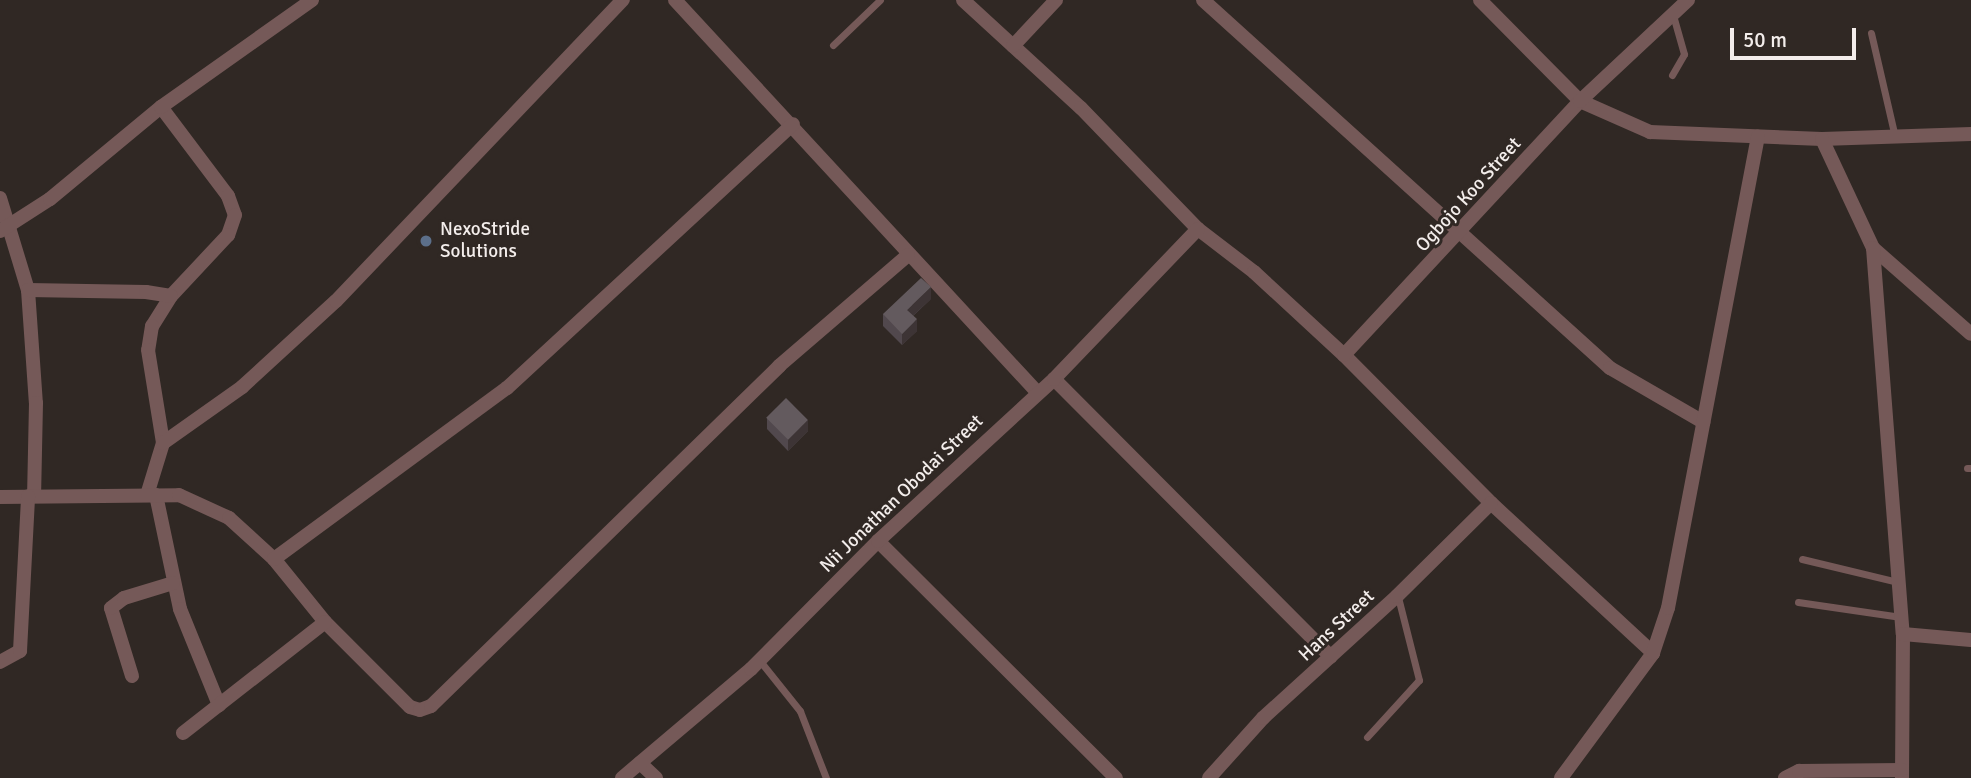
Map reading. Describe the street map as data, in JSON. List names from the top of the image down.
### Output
{
  "streets": {
    "street": ["Ogbojo Koo Street", "Nii Jonathan Obodai Street", "Hans Street"]
  },
  "places": ["NexoStride Solutions"],
  "scale_bar": "50 m"
}
